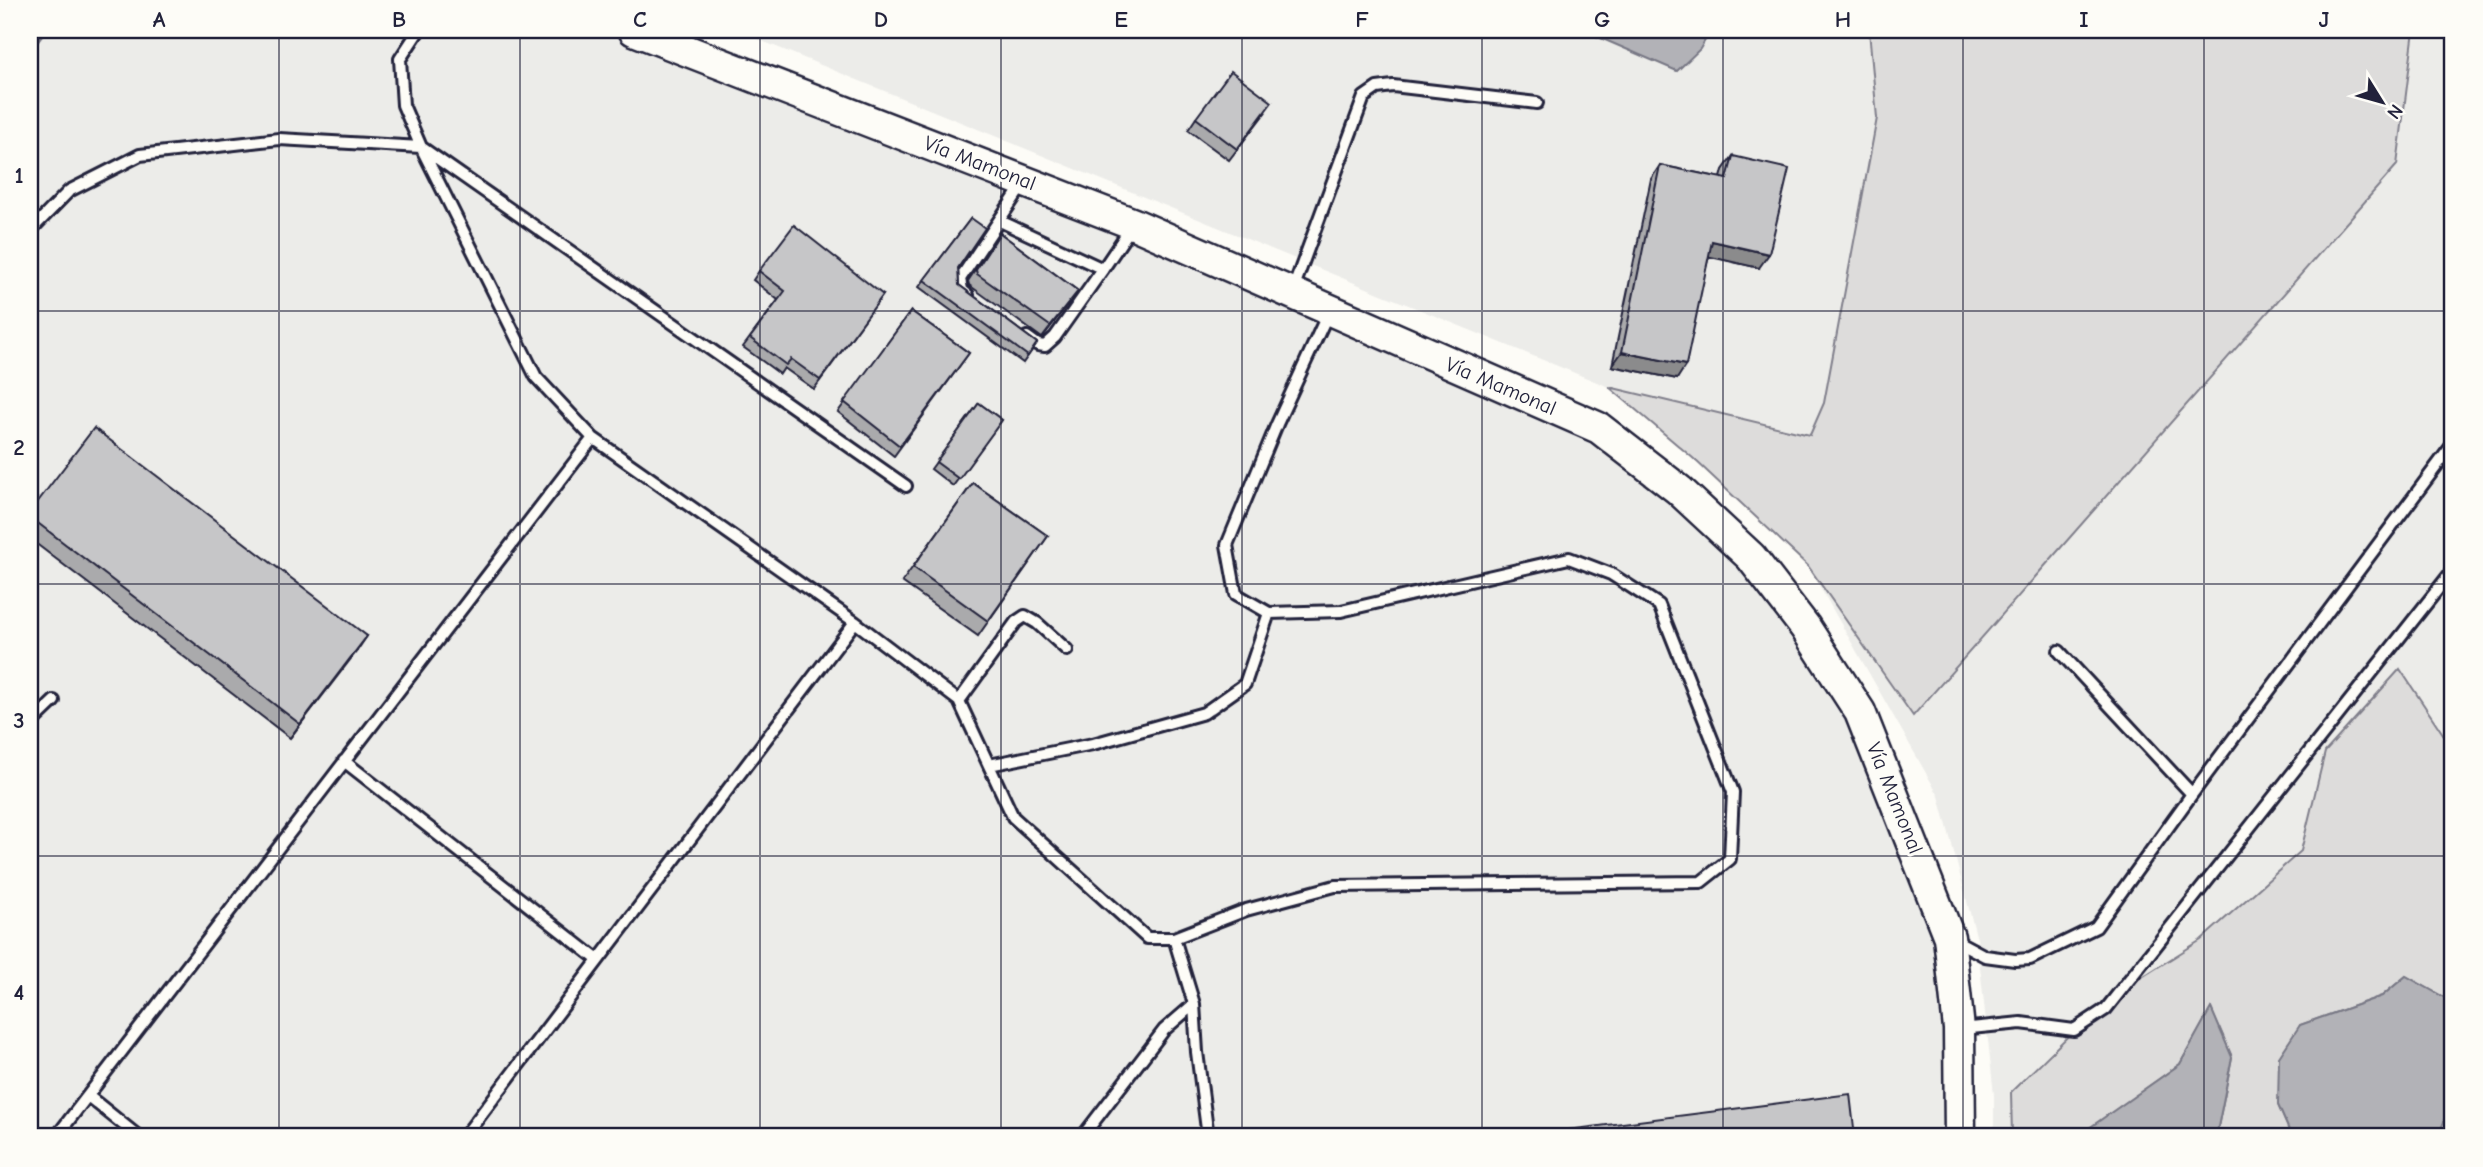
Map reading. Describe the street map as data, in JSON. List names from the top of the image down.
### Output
{
  "streets": {
    "street": ["Vía Mamonal"]
  },
  "north": "bottom right",
  "grid": {
    "columns": [
      "A",
      "B",
      "C",
      "D",
      "E",
      "F",
      "G",
      "H",
      "I",
      "J"
    ],
    "rows": [
      "1",
      "2",
      "3",
      "4"
    ]
  }
}
